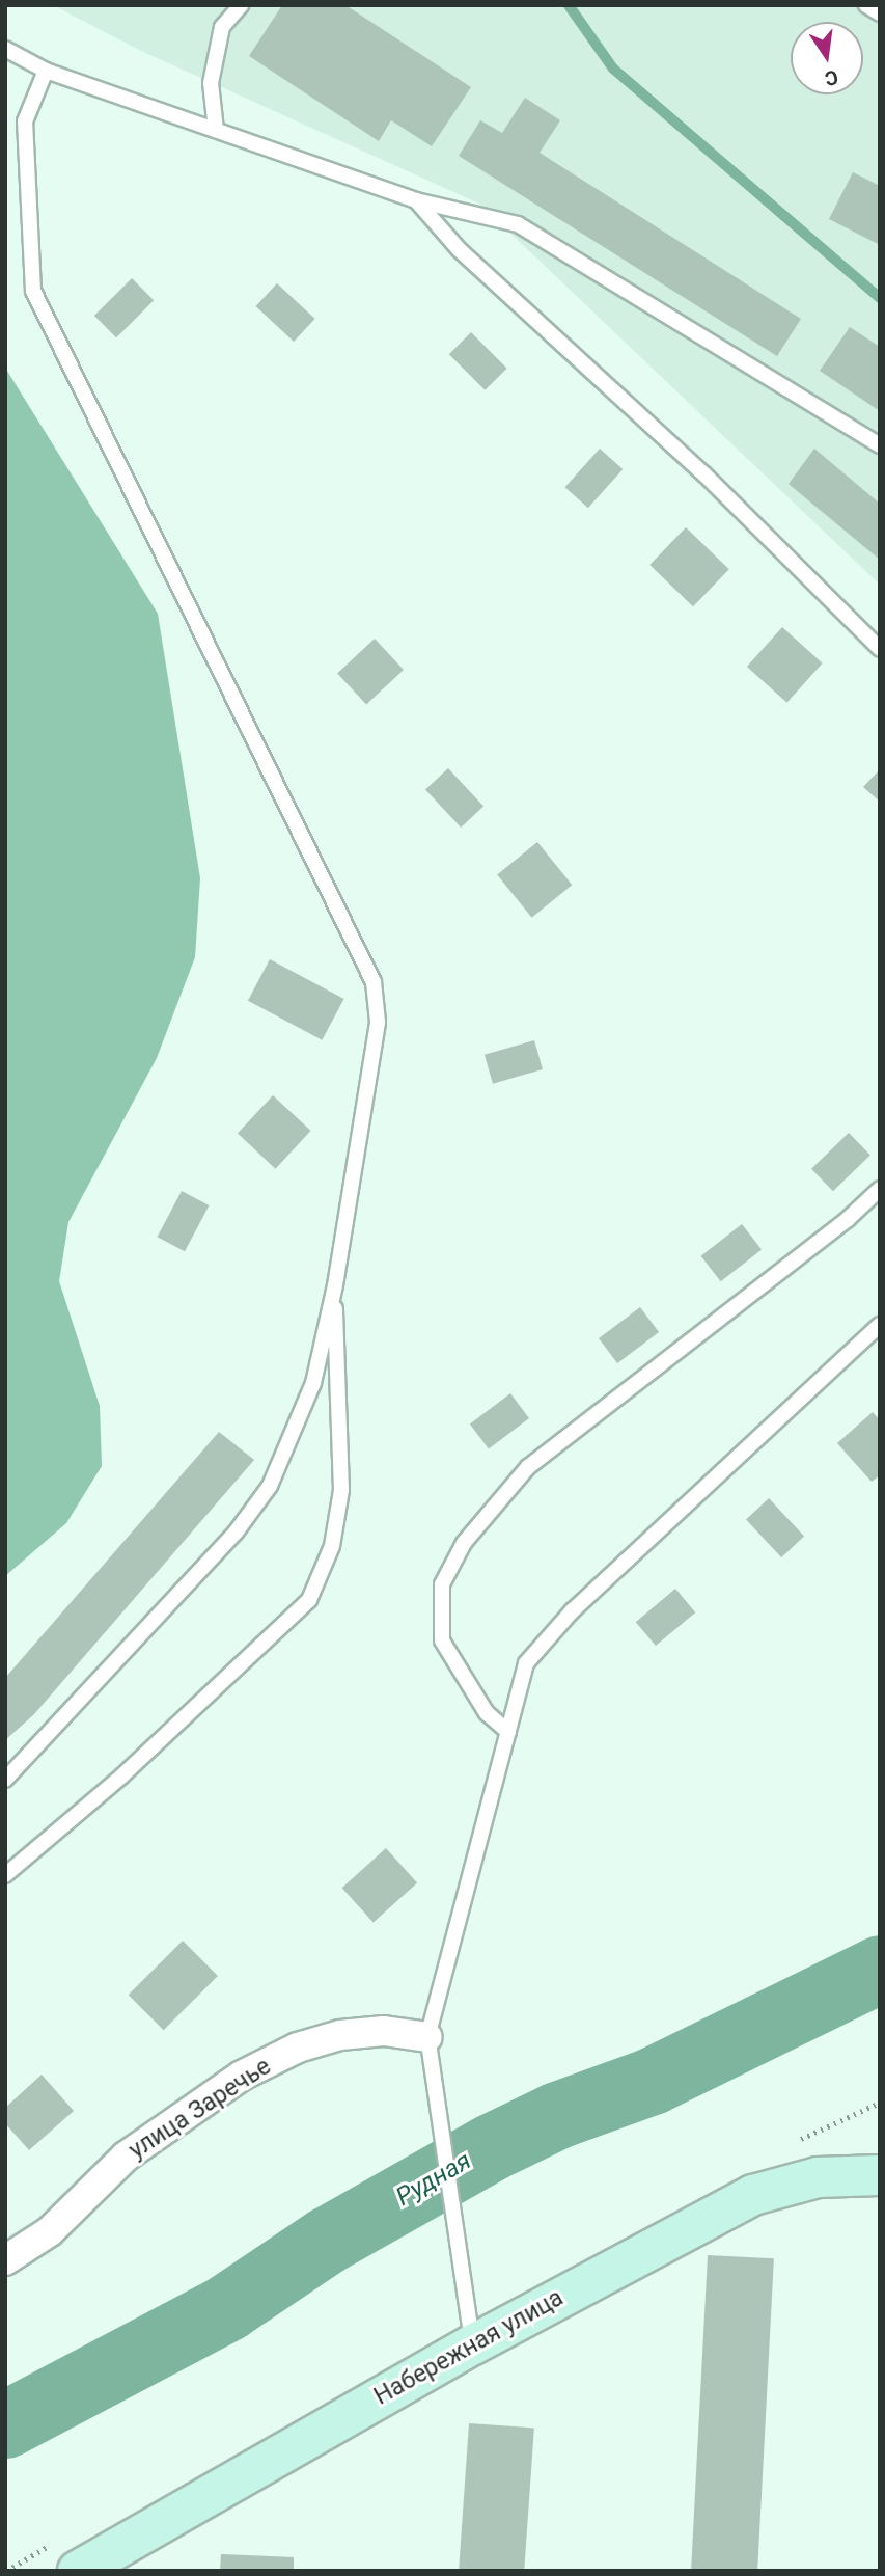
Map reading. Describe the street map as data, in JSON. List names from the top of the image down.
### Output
{
  "streets": {
    "main road": ["Набережная улица"],
    "street": ["улица Заречье"]
  },
  "water": ["Рудная"],
  "north": "bottom"
}
